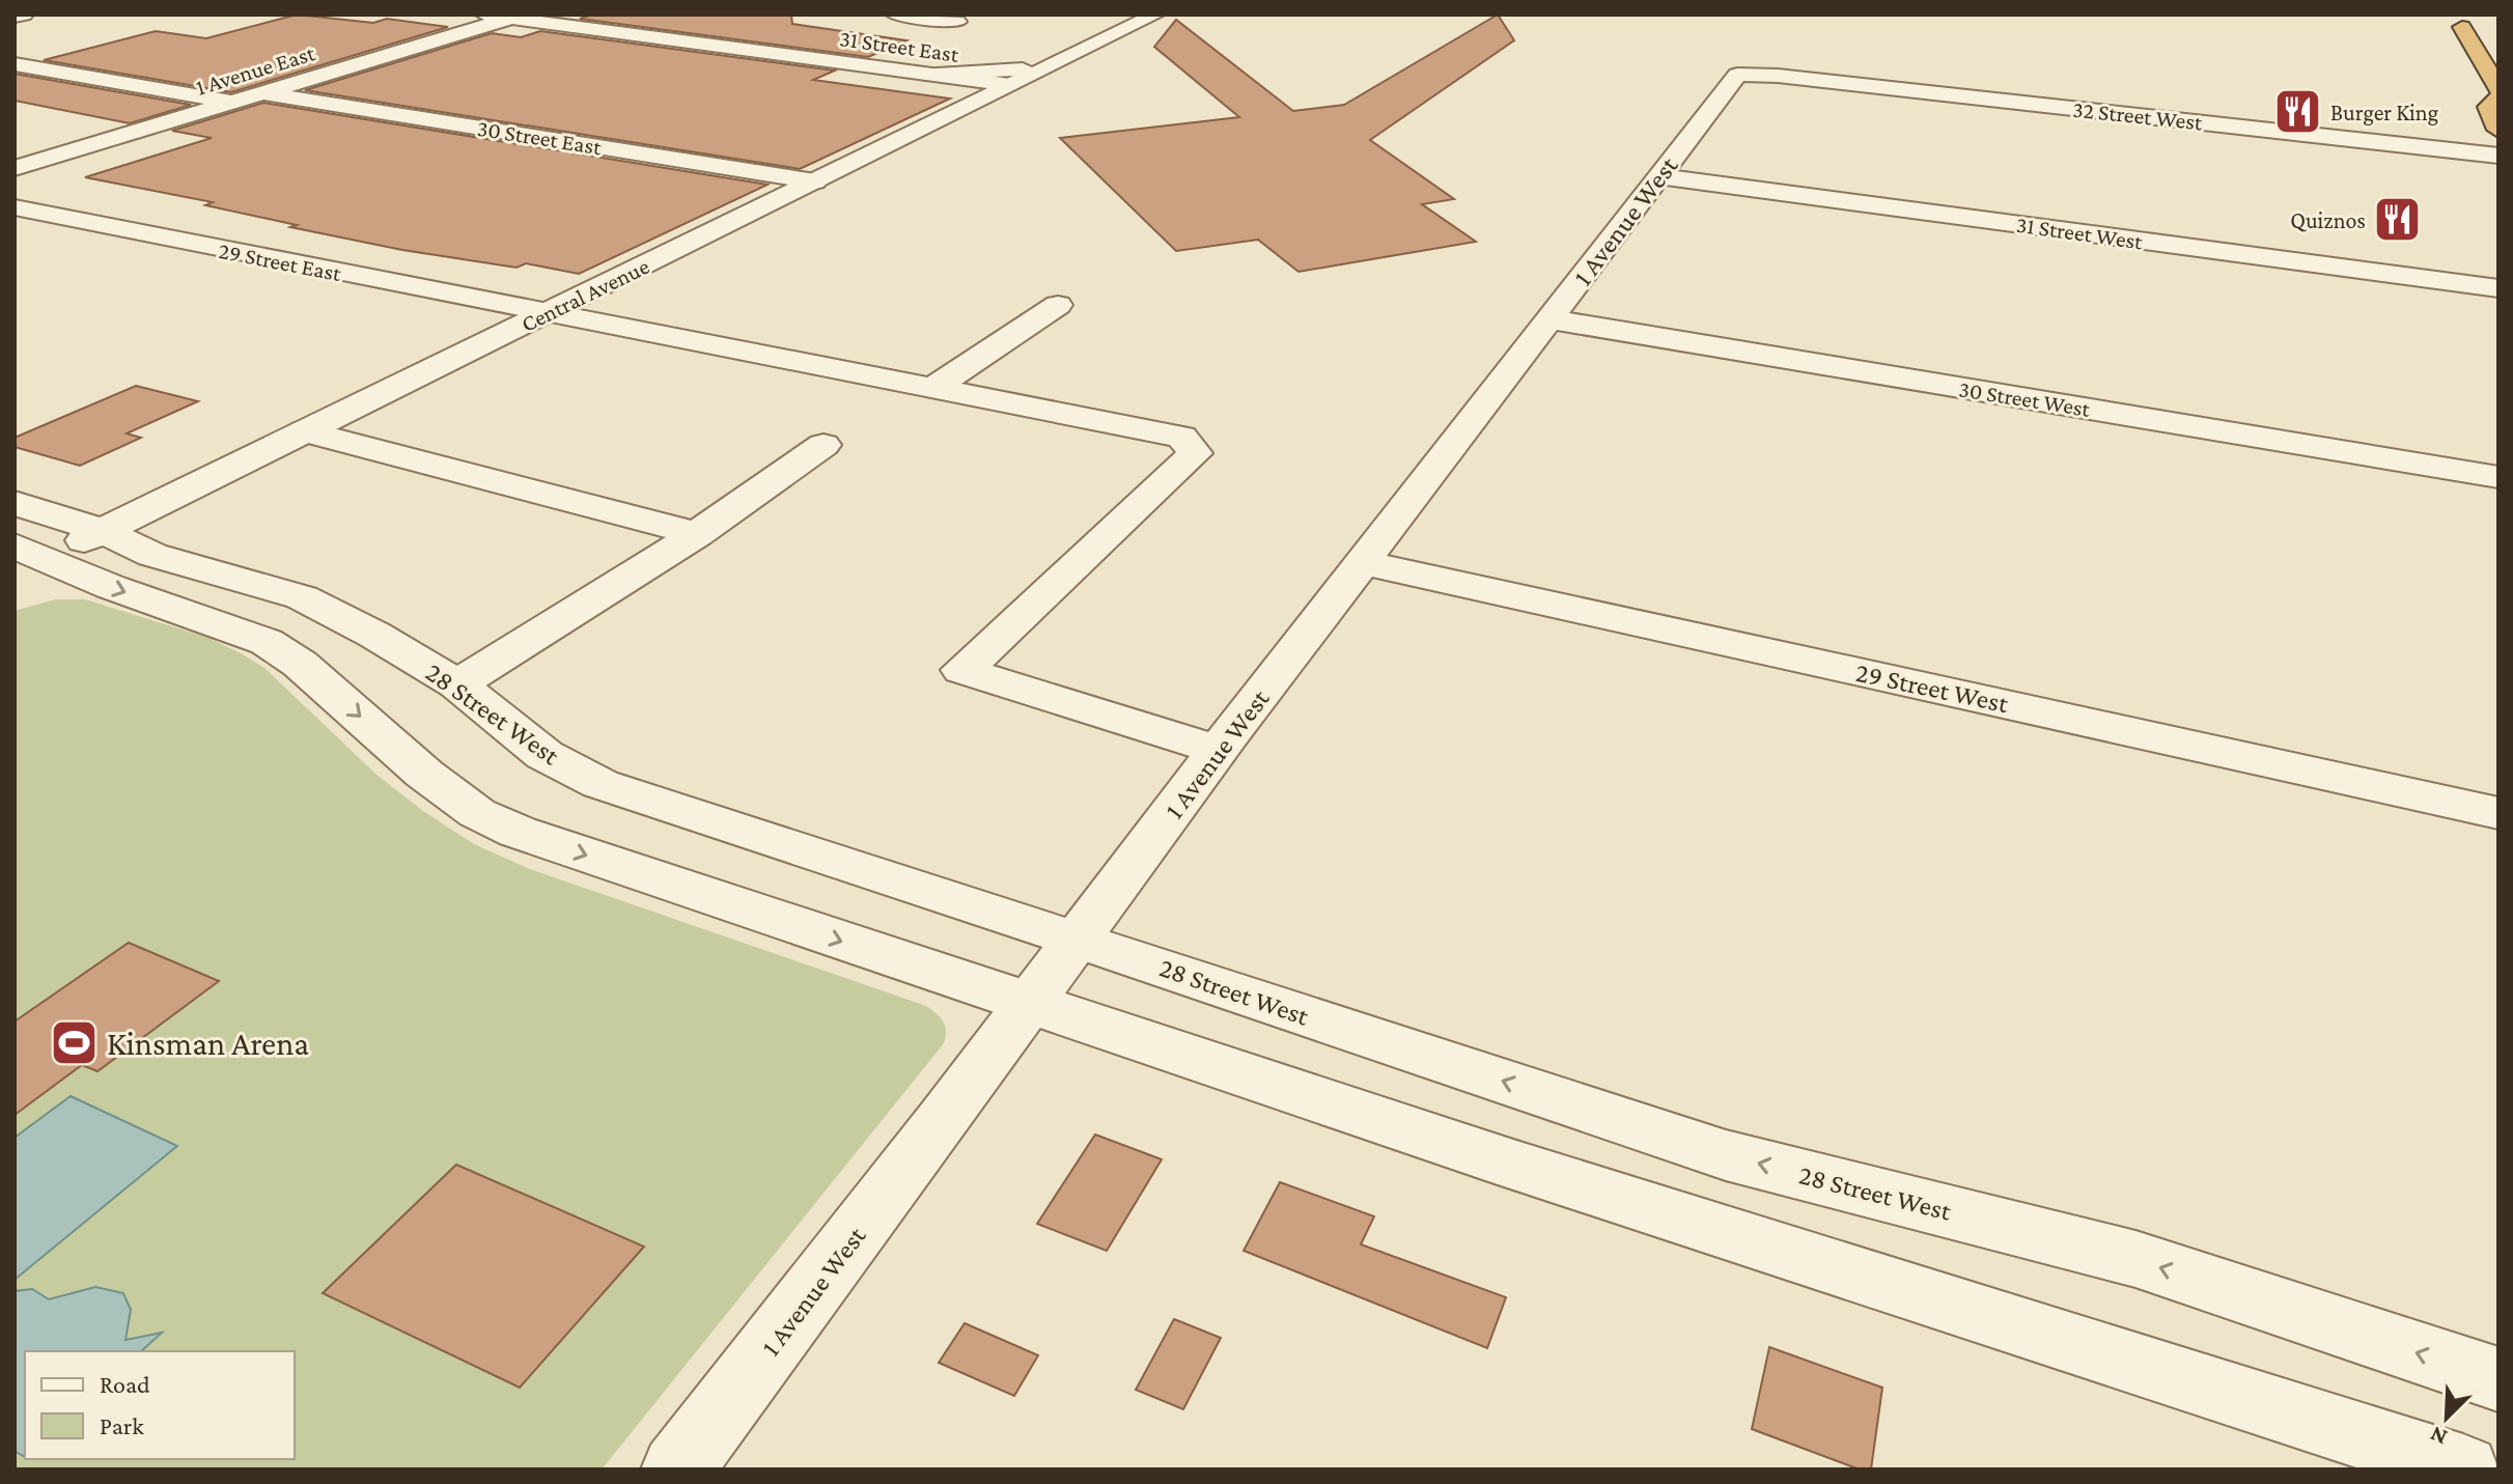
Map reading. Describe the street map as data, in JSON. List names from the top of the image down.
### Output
{
  "streets": {
    "street": [
      "31 Street East",
      "1 Avenue East",
      "32 Street West",
      "30 Street East",
      "1 Avenue West",
      "31 Street West",
      "29 Street East",
      "Central Avenue",
      "30 Street West",
      "29 Street West",
      "28 Street West"
    ]
  },
  "crossings": [
    ["31 Street East", "1 Avenue East"],
    ["31 Street East", "Central Avenue"],
    ["1 Avenue East", "30 Street East"],
    ["32 Street West", "1 Avenue West"],
    ["30 Street East", "Central Avenue"],
    ["1 Avenue West", "31 Street West"],
    ["1 Avenue West", "29 Street East"],
    ["1 Avenue West", "30 Street West"],
    ["1 Avenue West", "29 Street West"],
    ["1 Avenue West", "28 Street West"],
    ["29 Street East", "Central Avenue"],
    ["Central Avenue", "28 Street West"]
  ],
  "places": {
    "restaurant": ["Burger King", "Quiznos"],
    "sports": ["Kinsman Arena"]
  },
  "legend": ["Road", "Park"],
  "north": "bottom left"
}
